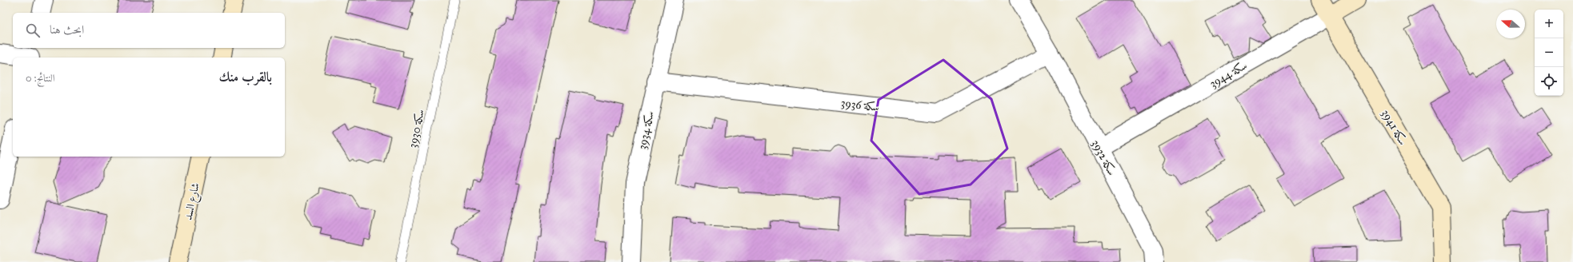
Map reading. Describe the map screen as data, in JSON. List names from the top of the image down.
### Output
{
  "streets": {
    "street": [
      "سكة 3944",
      "سكة 3936",
      "سكة 3941",
      "سكة 3934",
      "سكة 3932",
      "شارع السد"
    ],
    "lane": ["سكة 3930"]
  },
  "crossings": [
    ["سكة 3944", "سكة 3941"],
    ["سكة 3944", "سكة 3932"],
    ["سكة 3936", "سكة 3934"],
    ["سكة 3936", "سكة 3932"]
  ],
  "north": "left",
  "page": {
    "map_buttons": ["+", "−"],
    "search": "ابحث هنا",
    "heading": ["بالقرب منك", "النتائج: 0"]
  }
}
